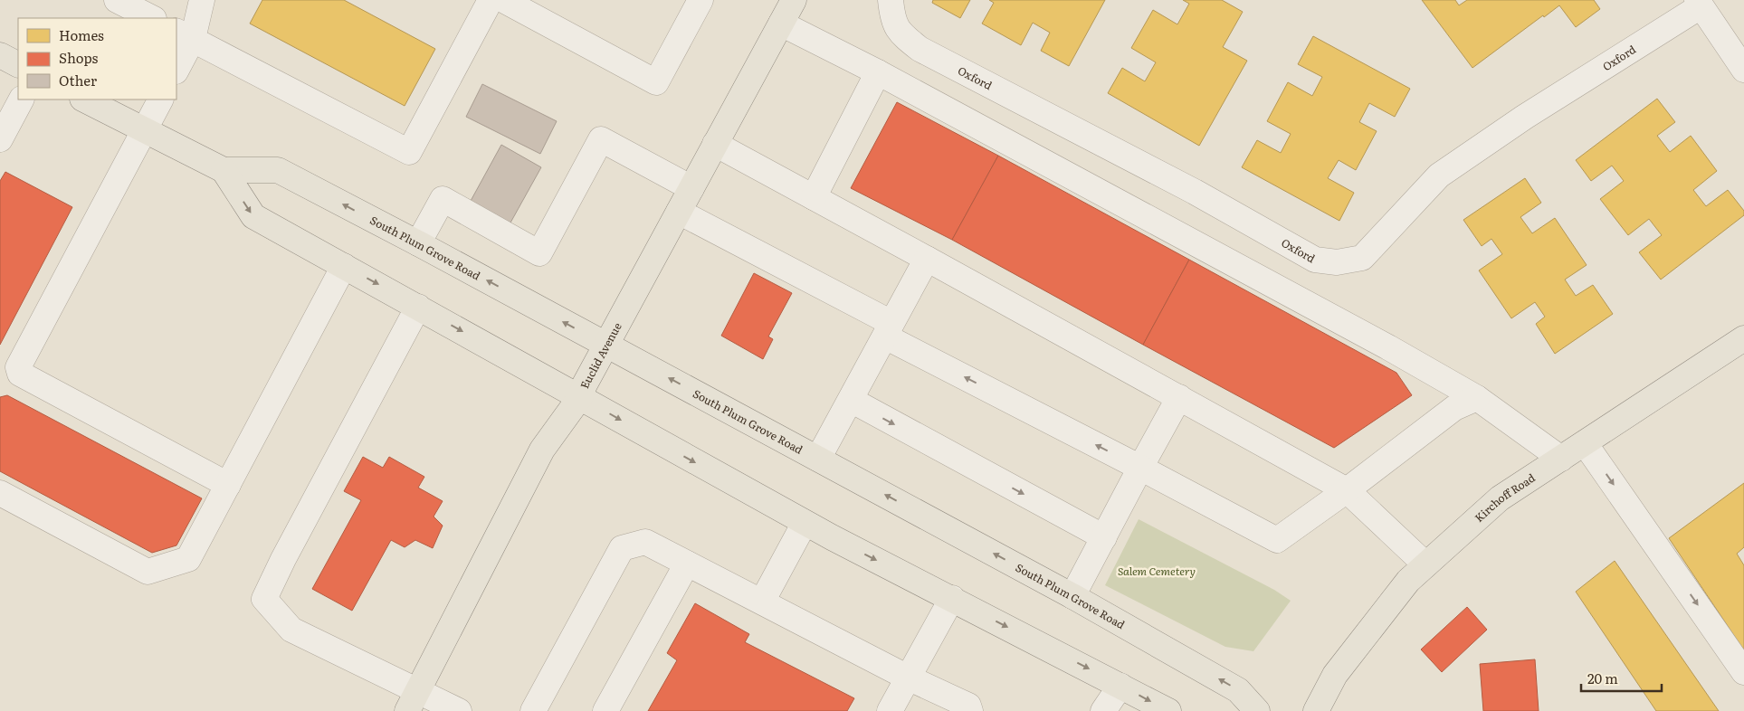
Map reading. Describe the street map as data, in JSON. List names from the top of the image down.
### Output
{
  "streets": {
    "main road": ["South Plum Grove Road", "Euclid Avenue", "Kirchoff Road"],
    "street": ["Oxford"]
  },
  "crossings": [
    ["South Plum Grove Road", "Euclid Avenue"]
  ],
  "parks": ["Salem Cemetery"],
  "legend": ["Homes", "Shops", "Other"],
  "scale_bar": "20 m"
}
